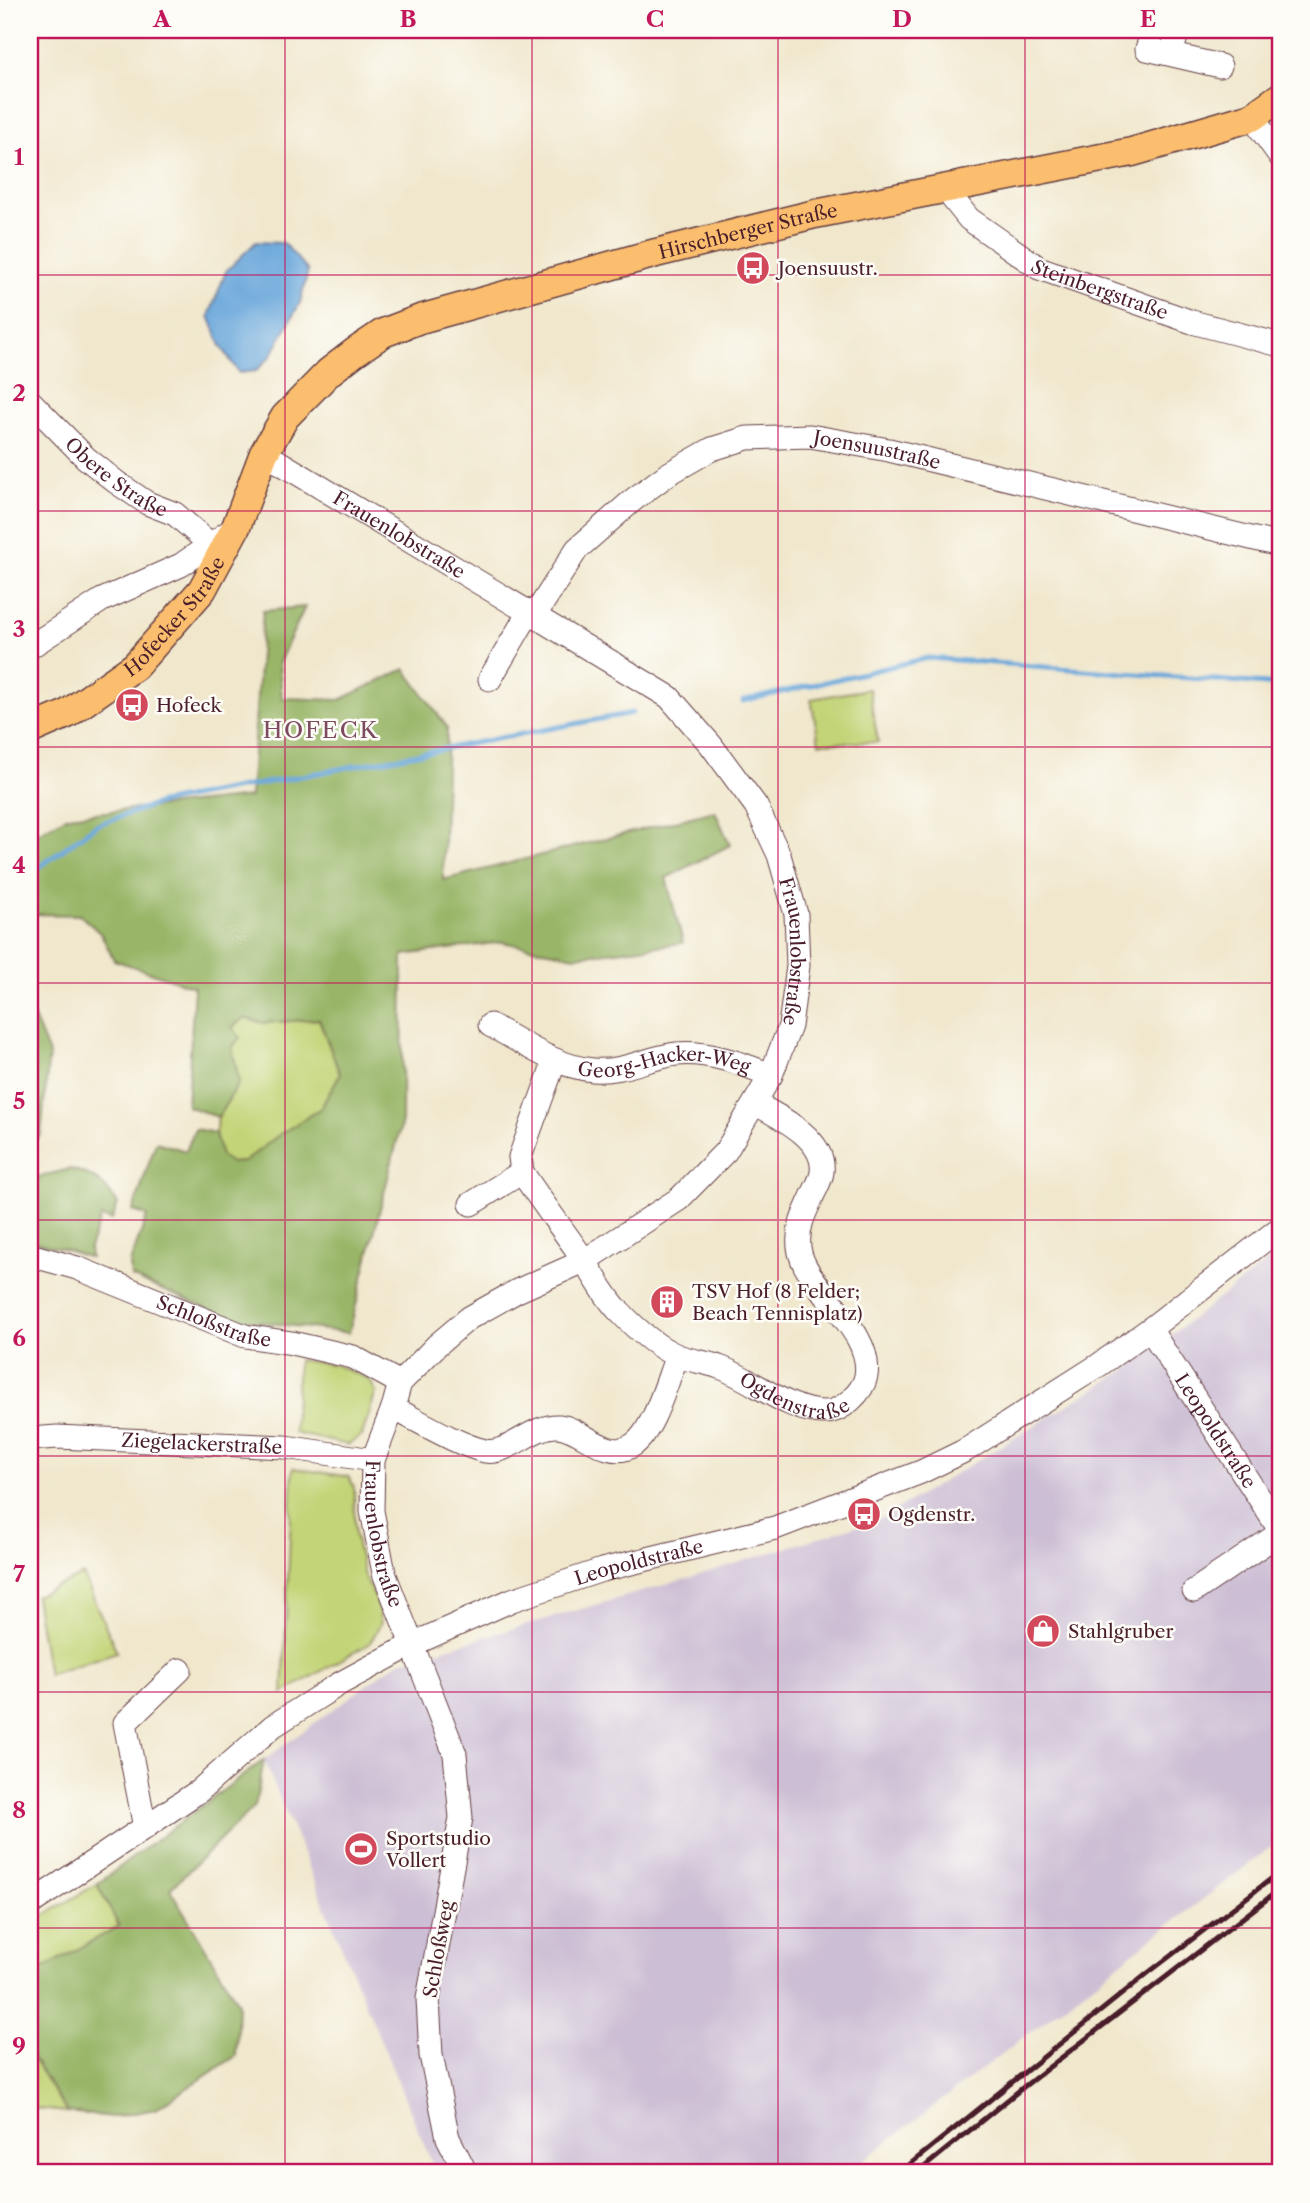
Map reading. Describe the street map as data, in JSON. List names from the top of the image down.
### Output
{
  "streets": {
    "main road": ["Hirschberger Straße", "Hofecker Straße"],
    "street": [
      "Steinbergstraße",
      "Joensuustraße",
      "Obere Straße",
      "Frauenlobstraße",
      "Georg-Hacker-Weg",
      "Schloßstraße",
      "Ogdenstraße",
      "Leopoldstraße",
      "Ziegelackerstraße",
      "Schloßweg"
    ]
  },
  "crossings": [
    ["Hirschberger Straße", "Steinbergstraße"],
    ["Hirschberger Straße", "Frauenlobstraße"],
    ["Hirschberger Straße", "Hofecker Straße"],
    ["Joensuustraße", "Frauenlobstraße"],
    ["Frauenlobstraße", "Hofecker Straße"],
    ["Frauenlobstraße", "Georg-Hacker-Weg"],
    ["Frauenlobstraße", "Schloßstraße"],
    ["Frauenlobstraße", "Ogdenstraße"],
    ["Frauenlobstraße", "Leopoldstraße"],
    ["Frauenlobstraße", "Ziegelackerstraße"],
    ["Frauenlobstraße", "Schloßweg"],
    ["Leopoldstraße", "Schloßweg"]
  ],
  "districts": ["HOFECK"],
  "places": {
    "bus stop": ["Joensuustr.", "Hofeck", "Ogdenstr."],
    "building": ["TSV Hof (8 Felder; Beach Tennisplatz)"],
    "shop": ["Stahlgruber"],
    "sports": ["Sportstudio Vollert"]
  },
  "grid": {
    "columns": [
      "A",
      "B",
      "C",
      "D",
      "E"
    ],
    "rows": [
      "1",
      "2",
      "3",
      "4",
      "5",
      "6",
      "7",
      "8",
      "9"
    ]
  }
}
